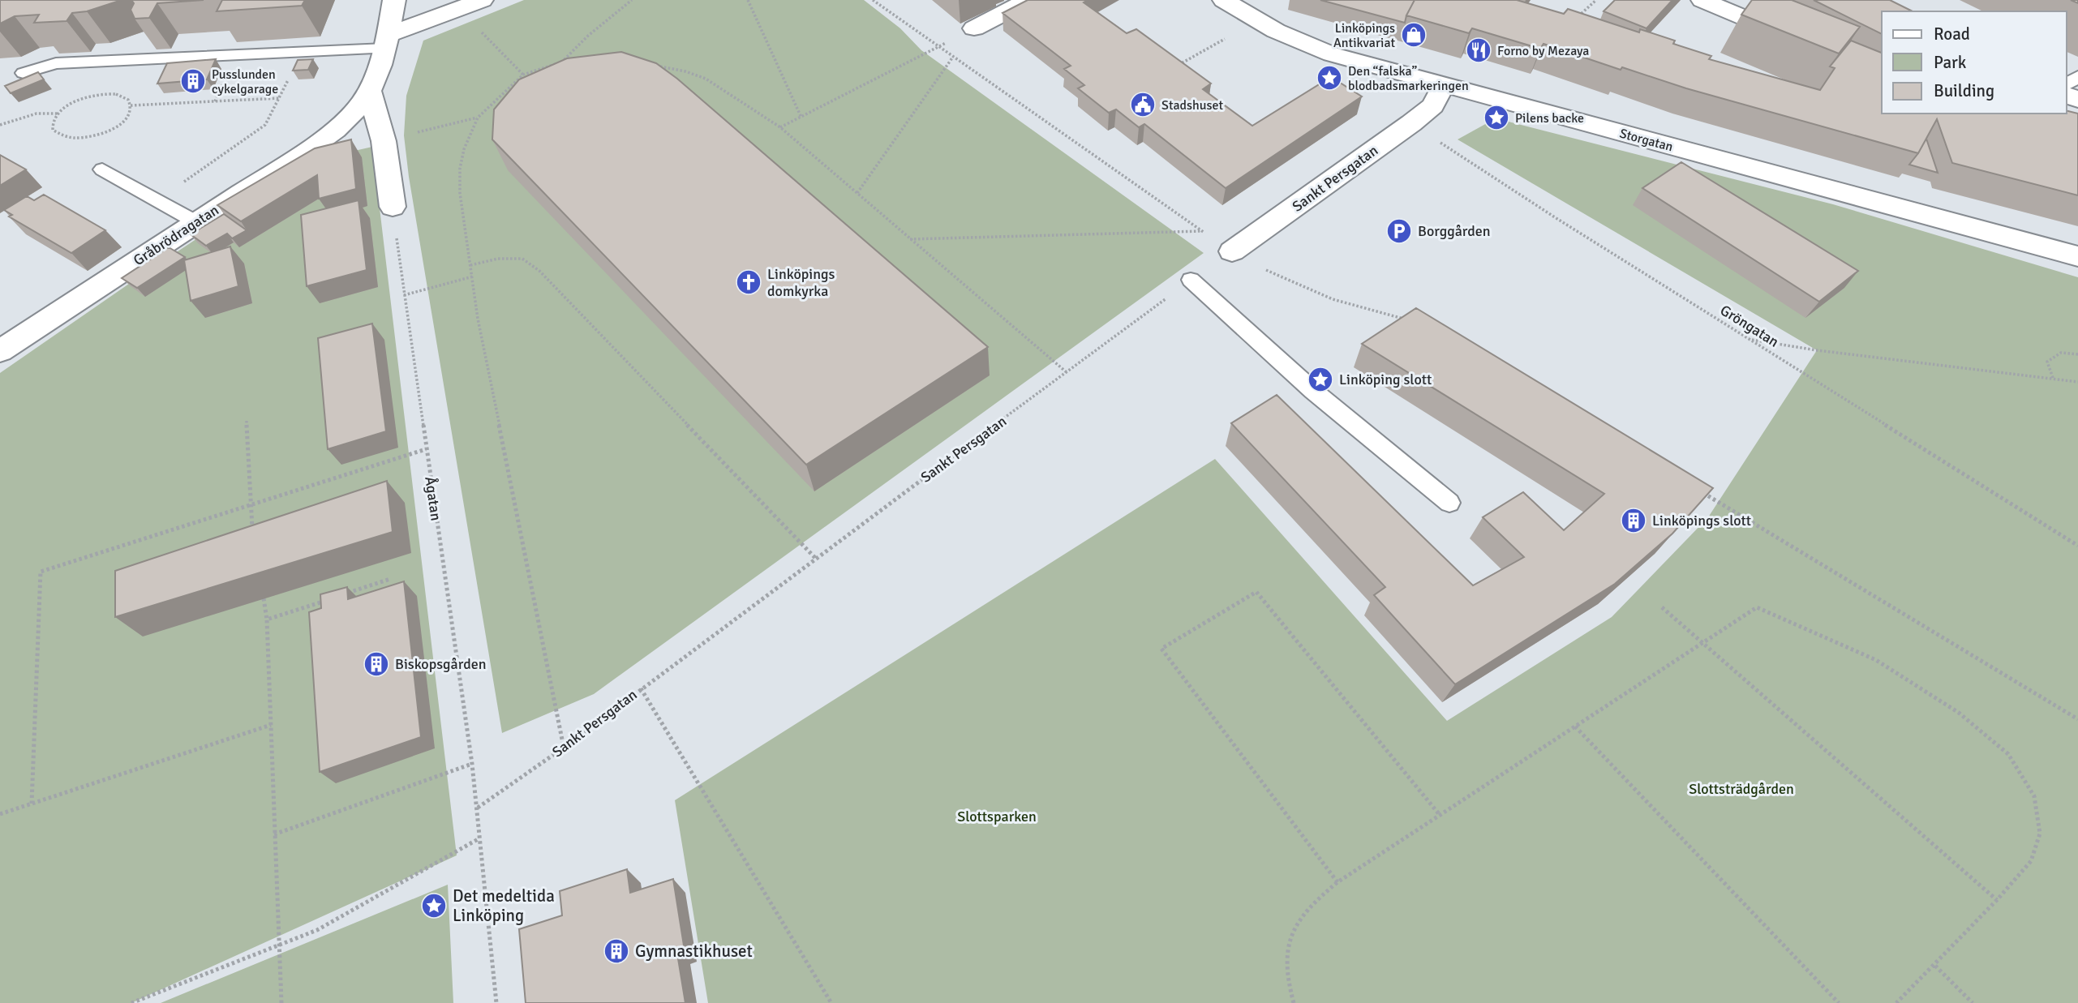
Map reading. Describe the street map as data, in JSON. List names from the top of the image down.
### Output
{
  "streets": {
    "street": ["Storgatan", "Sankt Persgatan", "Gråbrödragatan"],
    "path": ["Gröngatan", "Ågatan"]
  },
  "crossings": [
    ["Storgatan", "Sankt Persgatan"],
    ["Sankt Persgatan", "Gröngatan"],
    ["Sankt Persgatan", "Ågatan"]
  ],
  "parks": ["Slottsträdgården", "Slottsparken"],
  "places": {
    "shop": ["Linköpings Antikvariat"],
    "restaurant": ["Forno by Mezaya"],
    "place": [
      "Den “falska” blodbadsmarkeringen",
      "Pilens backe",
      "Linköping slott",
      "Det medeltida Linköping"
    ],
    "building": [
      "Pusslunden cykelgarage",
      "Linköpings slott",
      "Biskopsgården",
      "Gymnastikhuset"
    ],
    "public building": ["Stadshuset"],
    "parking": ["Borggården"],
    "church": ["Linköpings domkyrka"]
  },
  "legend": ["Road", "Park", "Building"]
}
